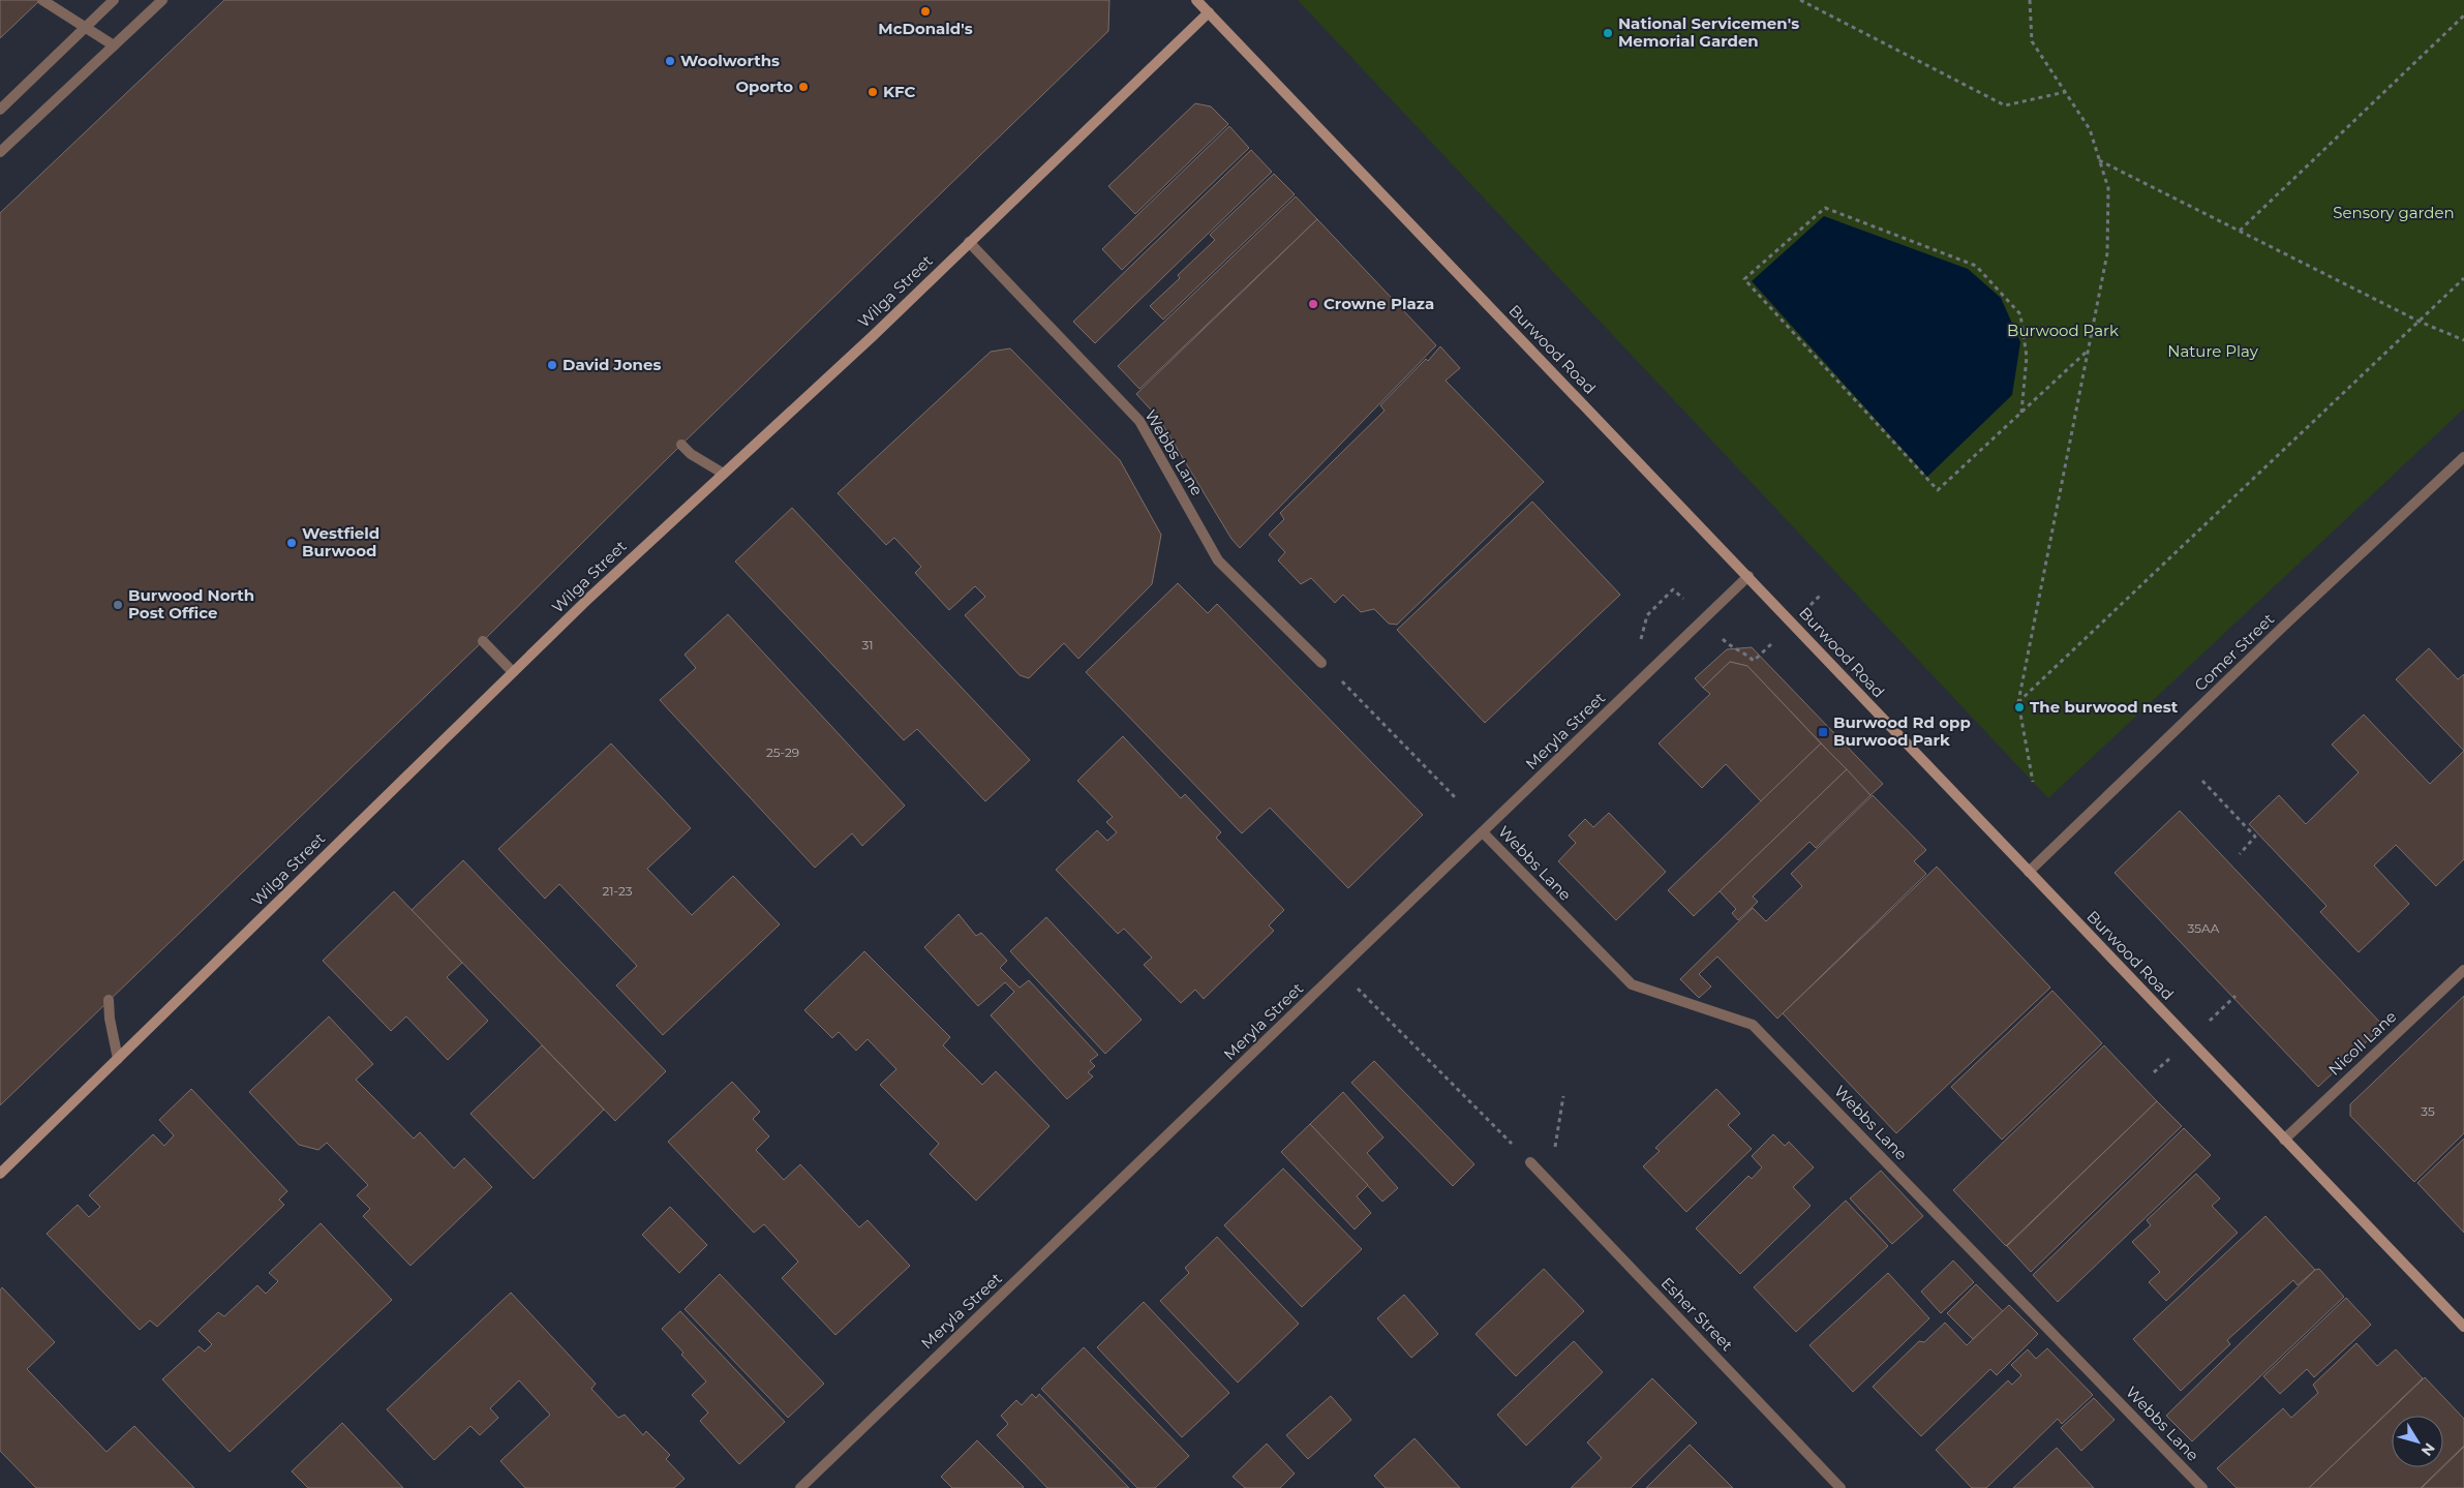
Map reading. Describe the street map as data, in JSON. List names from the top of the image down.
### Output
{
  "streets": {
    "street": [
      "Wilga Street",
      "Burwood Road",
      "Webbs Lane",
      "Comer Street",
      "Meryla Street",
      "Nicoll Lane",
      "Esher Street"
    ]
  },
  "crossings": [
    ["Wilga Street", "Burwood Road"],
    ["Wilga Street", "Webbs Lane"],
    ["Burwood Road", "Comer Street"],
    ["Burwood Road", "Meryla Street"],
    ["Burwood Road", "Nicoll Lane"],
    ["Webbs Lane", "Meryla Street"]
  ],
  "parks": ["Sensory garden", "Burwood Park", "Nature Play"],
  "places": {
    "other": [
      "McDonald's",
      "National Servicemen's Memorial Garden",
      "Woolworths",
      "Oporto",
      "KFC",
      "Crowne Plaza",
      "David Jones",
      "Westfield Burwood",
      "Burwood North Post Office",
      "The burwood nest"
    ],
    "transit": ["Burwood Rd opp Burwood Park"]
  },
  "house_numbers": [
    "31",
    "25-29",
    "21-23",
    "35AA",
    "35"
  ],
  "north": "bottom right"
}
